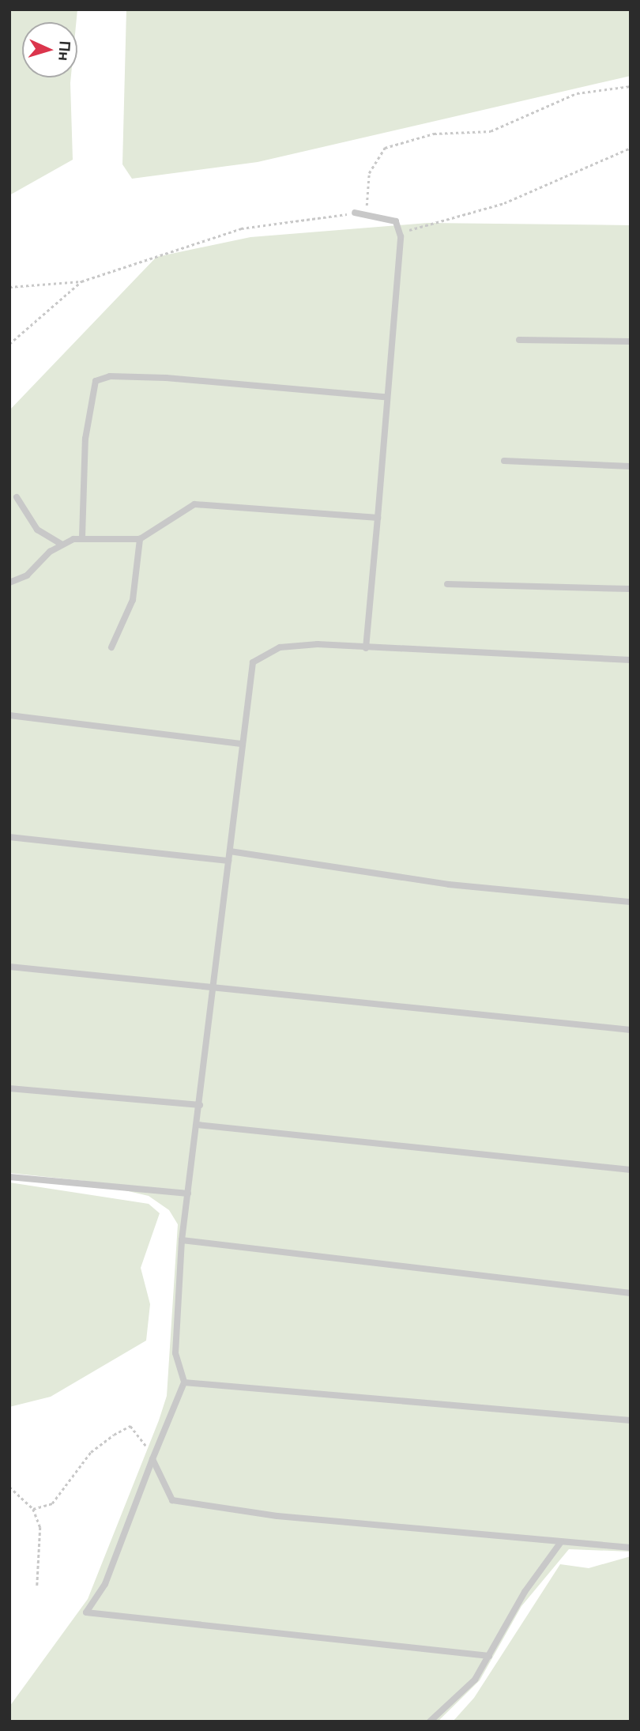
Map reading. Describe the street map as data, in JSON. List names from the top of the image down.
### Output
{
  "north": "right"
}
